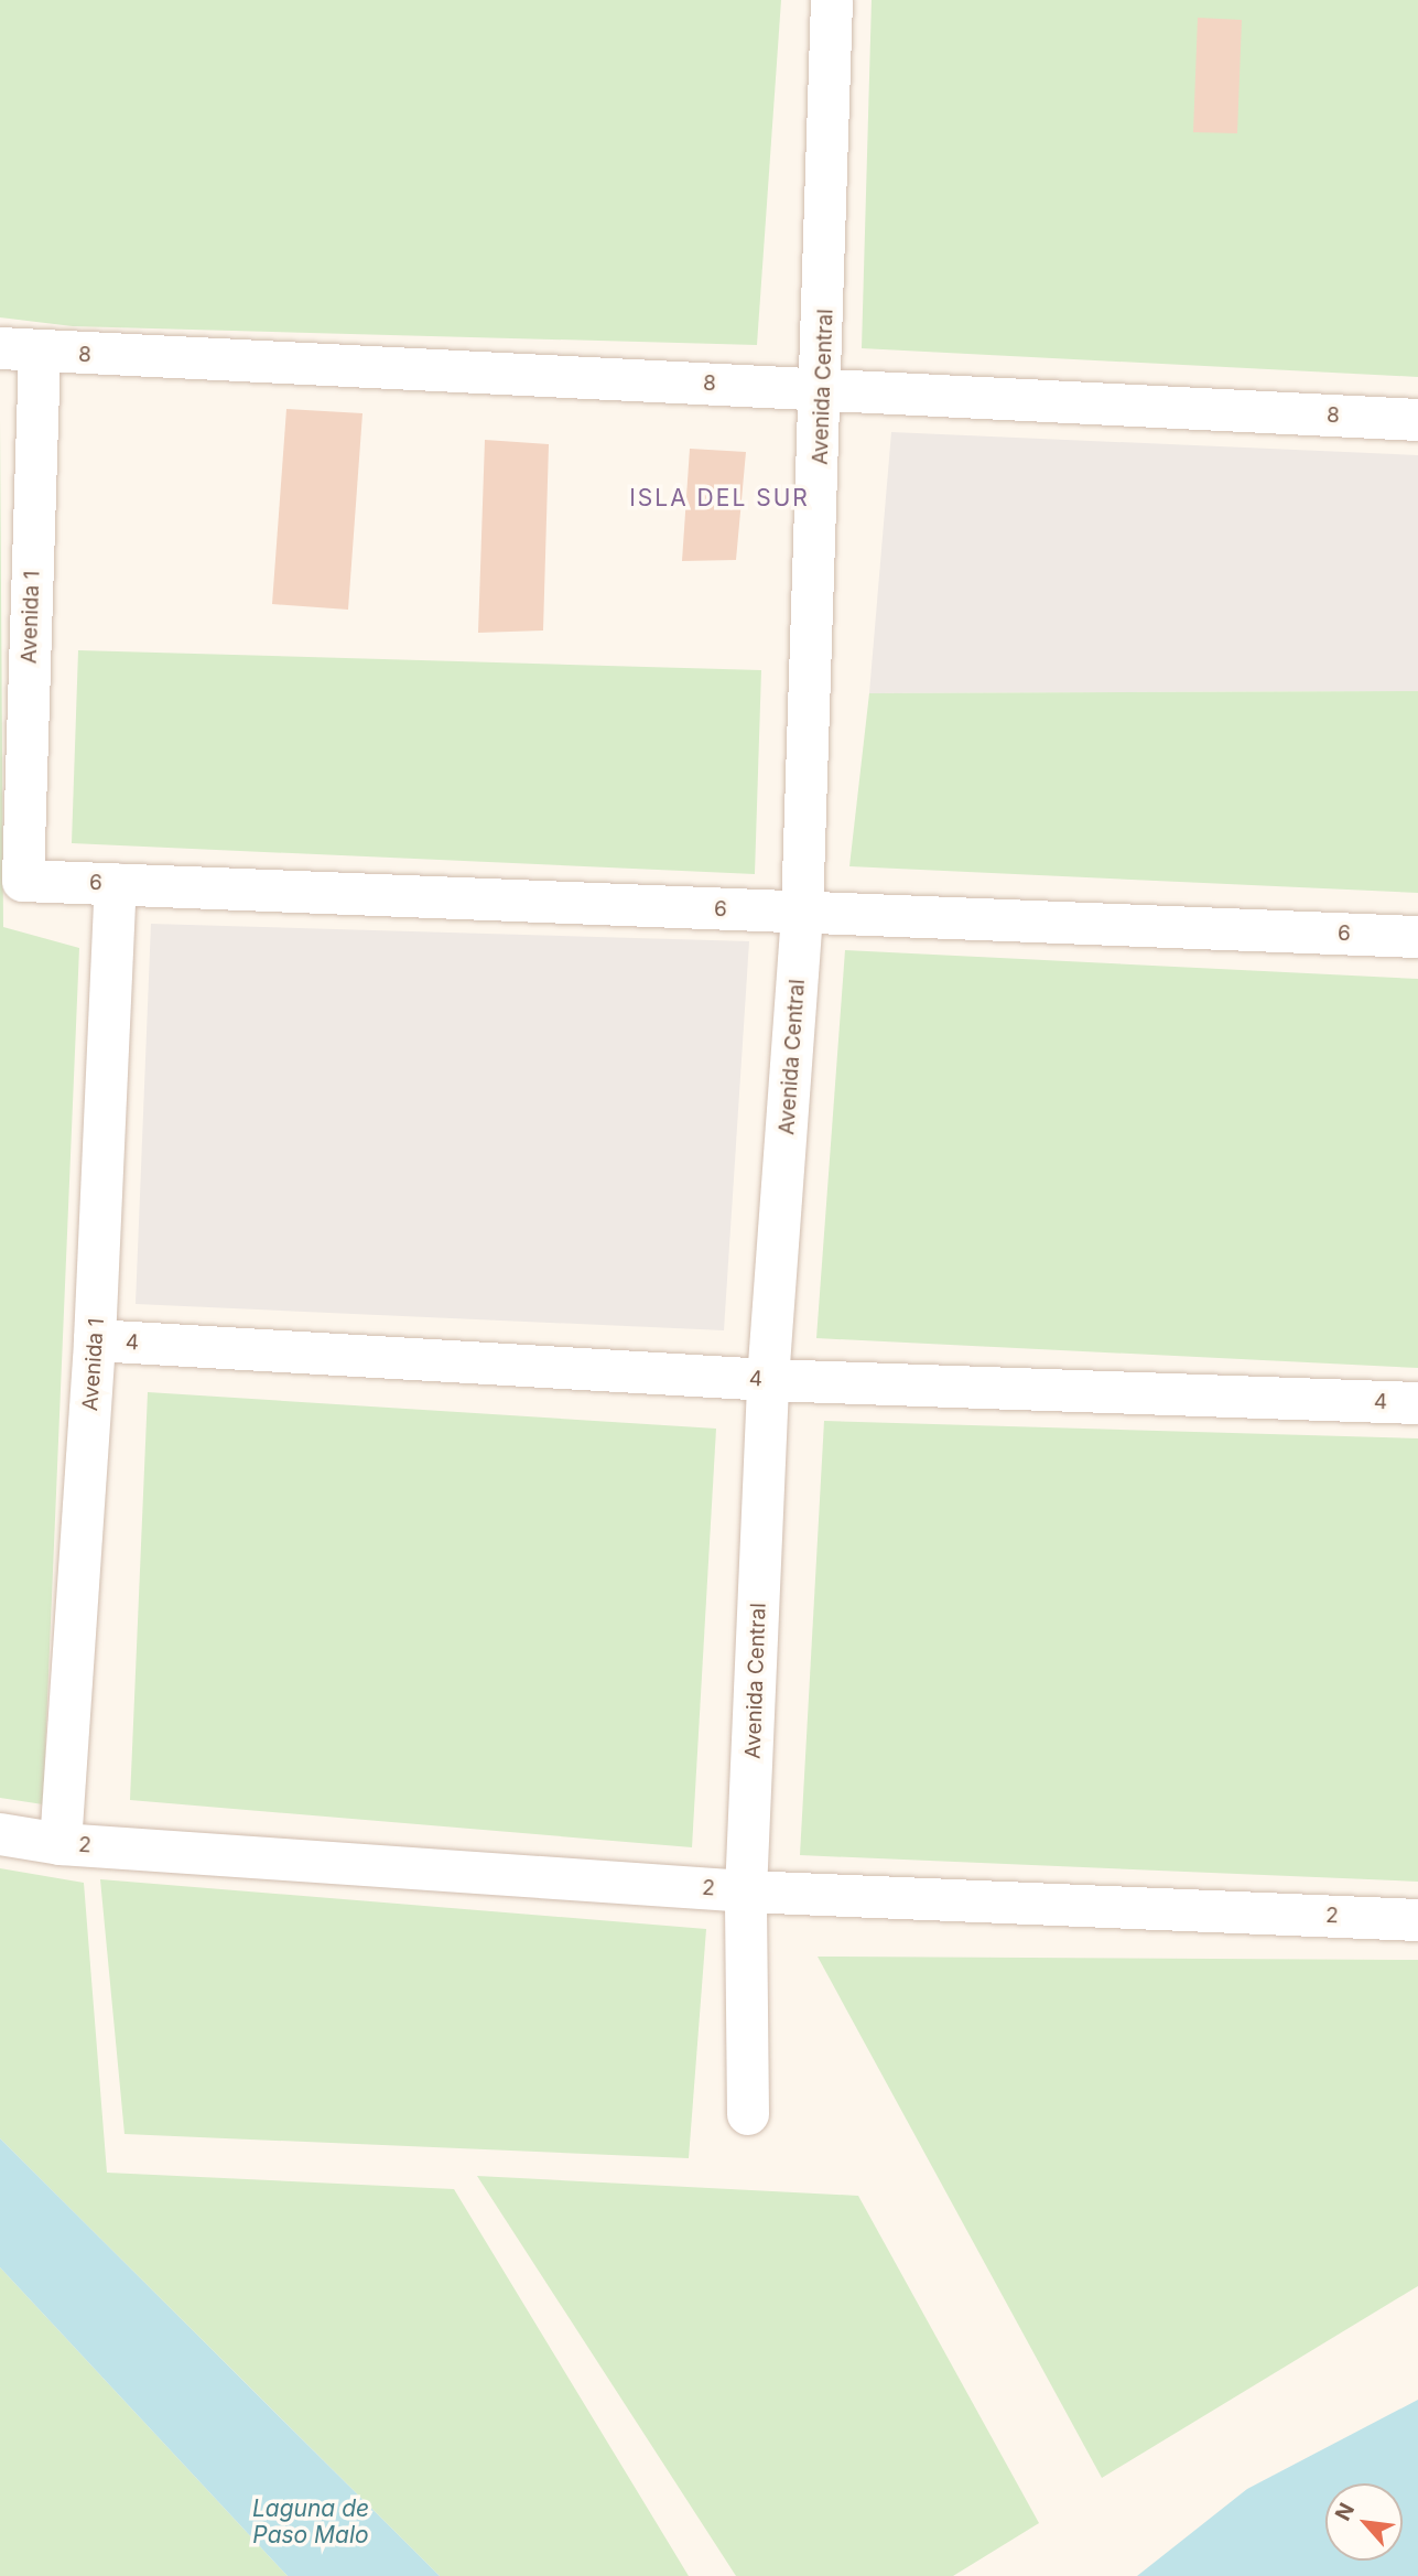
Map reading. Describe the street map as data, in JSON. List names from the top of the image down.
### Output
{
  "streets": {
    "street": [
      "8",
      "Avenida Central",
      "Avenida 1",
      "6",
      "4",
      "2"
    ]
  },
  "crossings": [
    ["8", "Avenida Central"],
    ["8", "Avenida 1"],
    ["Avenida Central", "6"],
    ["Avenida Central", "4"],
    ["Avenida Central", "2"],
    ["Avenida 1", "6"],
    ["Avenida 1", "4"],
    ["Avenida 1", "2"]
  ],
  "districts": ["ISLA DEL SUR"],
  "water": ["Laguna de Paso Malo"],
  "north": "top left"
}
